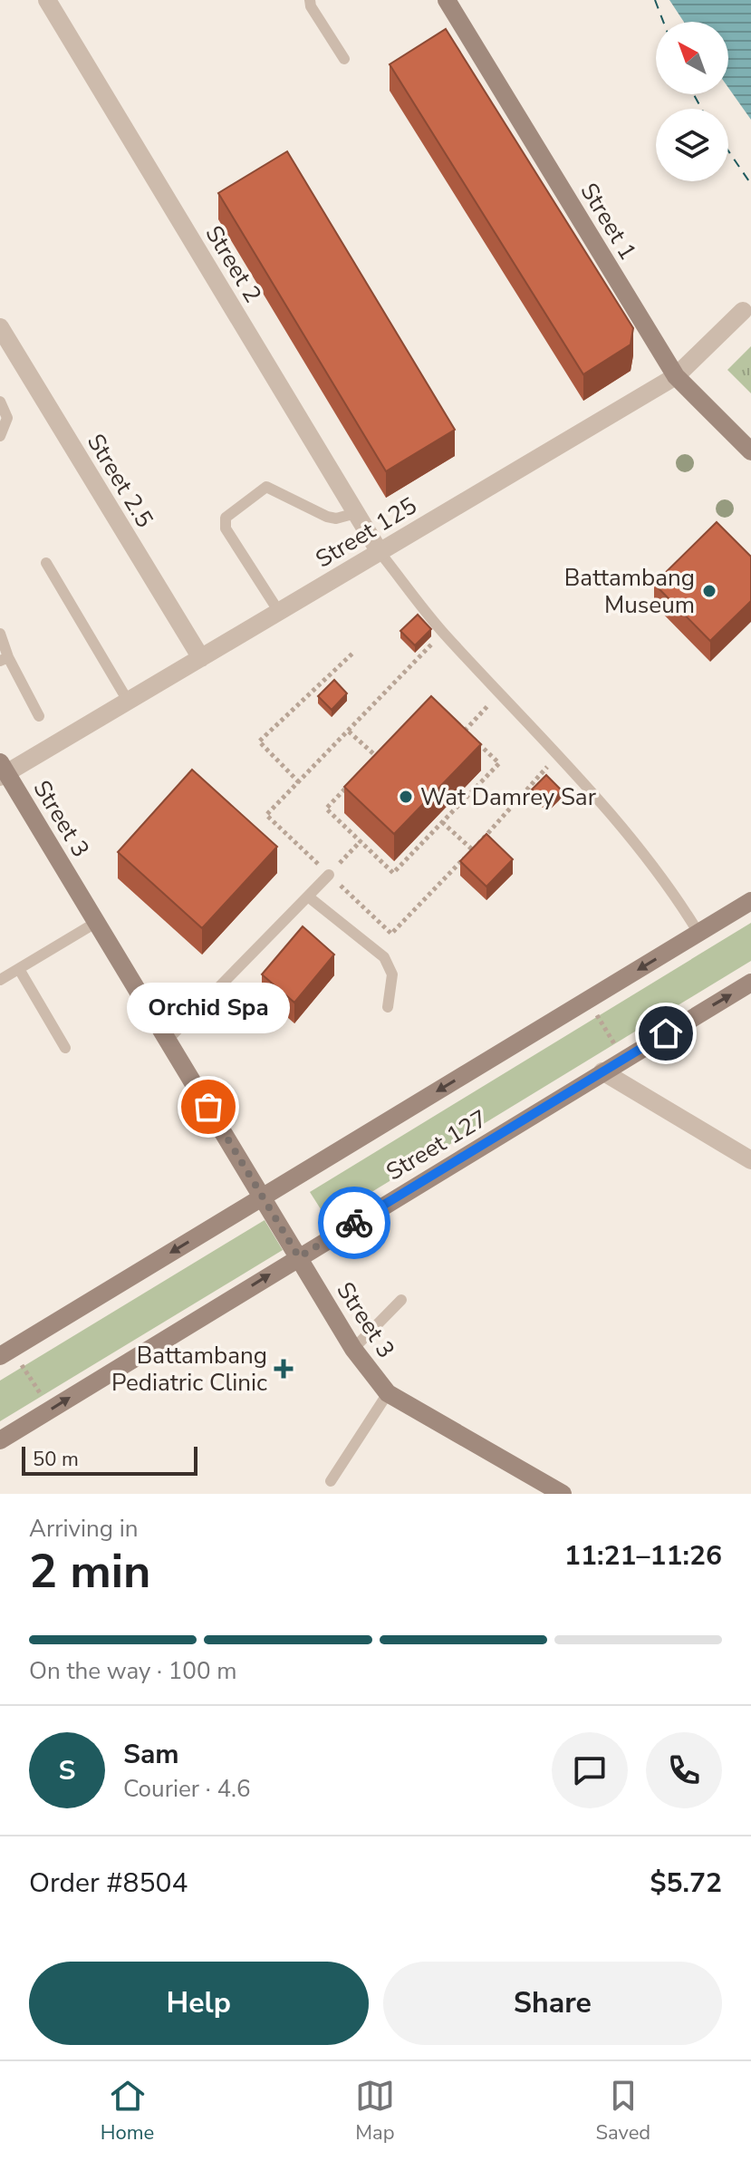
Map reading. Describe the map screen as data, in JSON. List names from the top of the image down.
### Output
{
  "streets": {
    "street": [
      "Street 1",
      "Street 2",
      "Street 2.5",
      "Street 125",
      "Street 3",
      "Street 127"
    ]
  },
  "crossings": [
    ["Street 1", "Street 125"],
    ["Street 2", "Street 125"],
    ["Street 2.5", "Street 125"],
    ["Street 125", "Street 3"],
    ["Street 3", "Street 127"]
  ],
  "places": {
    "other": ["Battambang Museum", "Wat Damrey Sar", "Orchid Spa"],
    "health": ["Battambang Pediatric Clinic"]
  },
  "scale_bar": "50 m",
  "north": "top left",
  "page": {
    "bubble": "Orchid Spa",
    "scale": "50 m",
    "heading": ["2 min", "Arriving in", "11:21–11:26"],
    "panel": [
      "Sam",
      "Courier · 4.6",
      "Order #8504",
      "$5.72"
    ],
    "bar": "On the way · 100 m",
    "round": "S",
    "buttons": ["Help", "Share"],
    "tabs": ["Home", "Map", "Saved"]
  }
}
